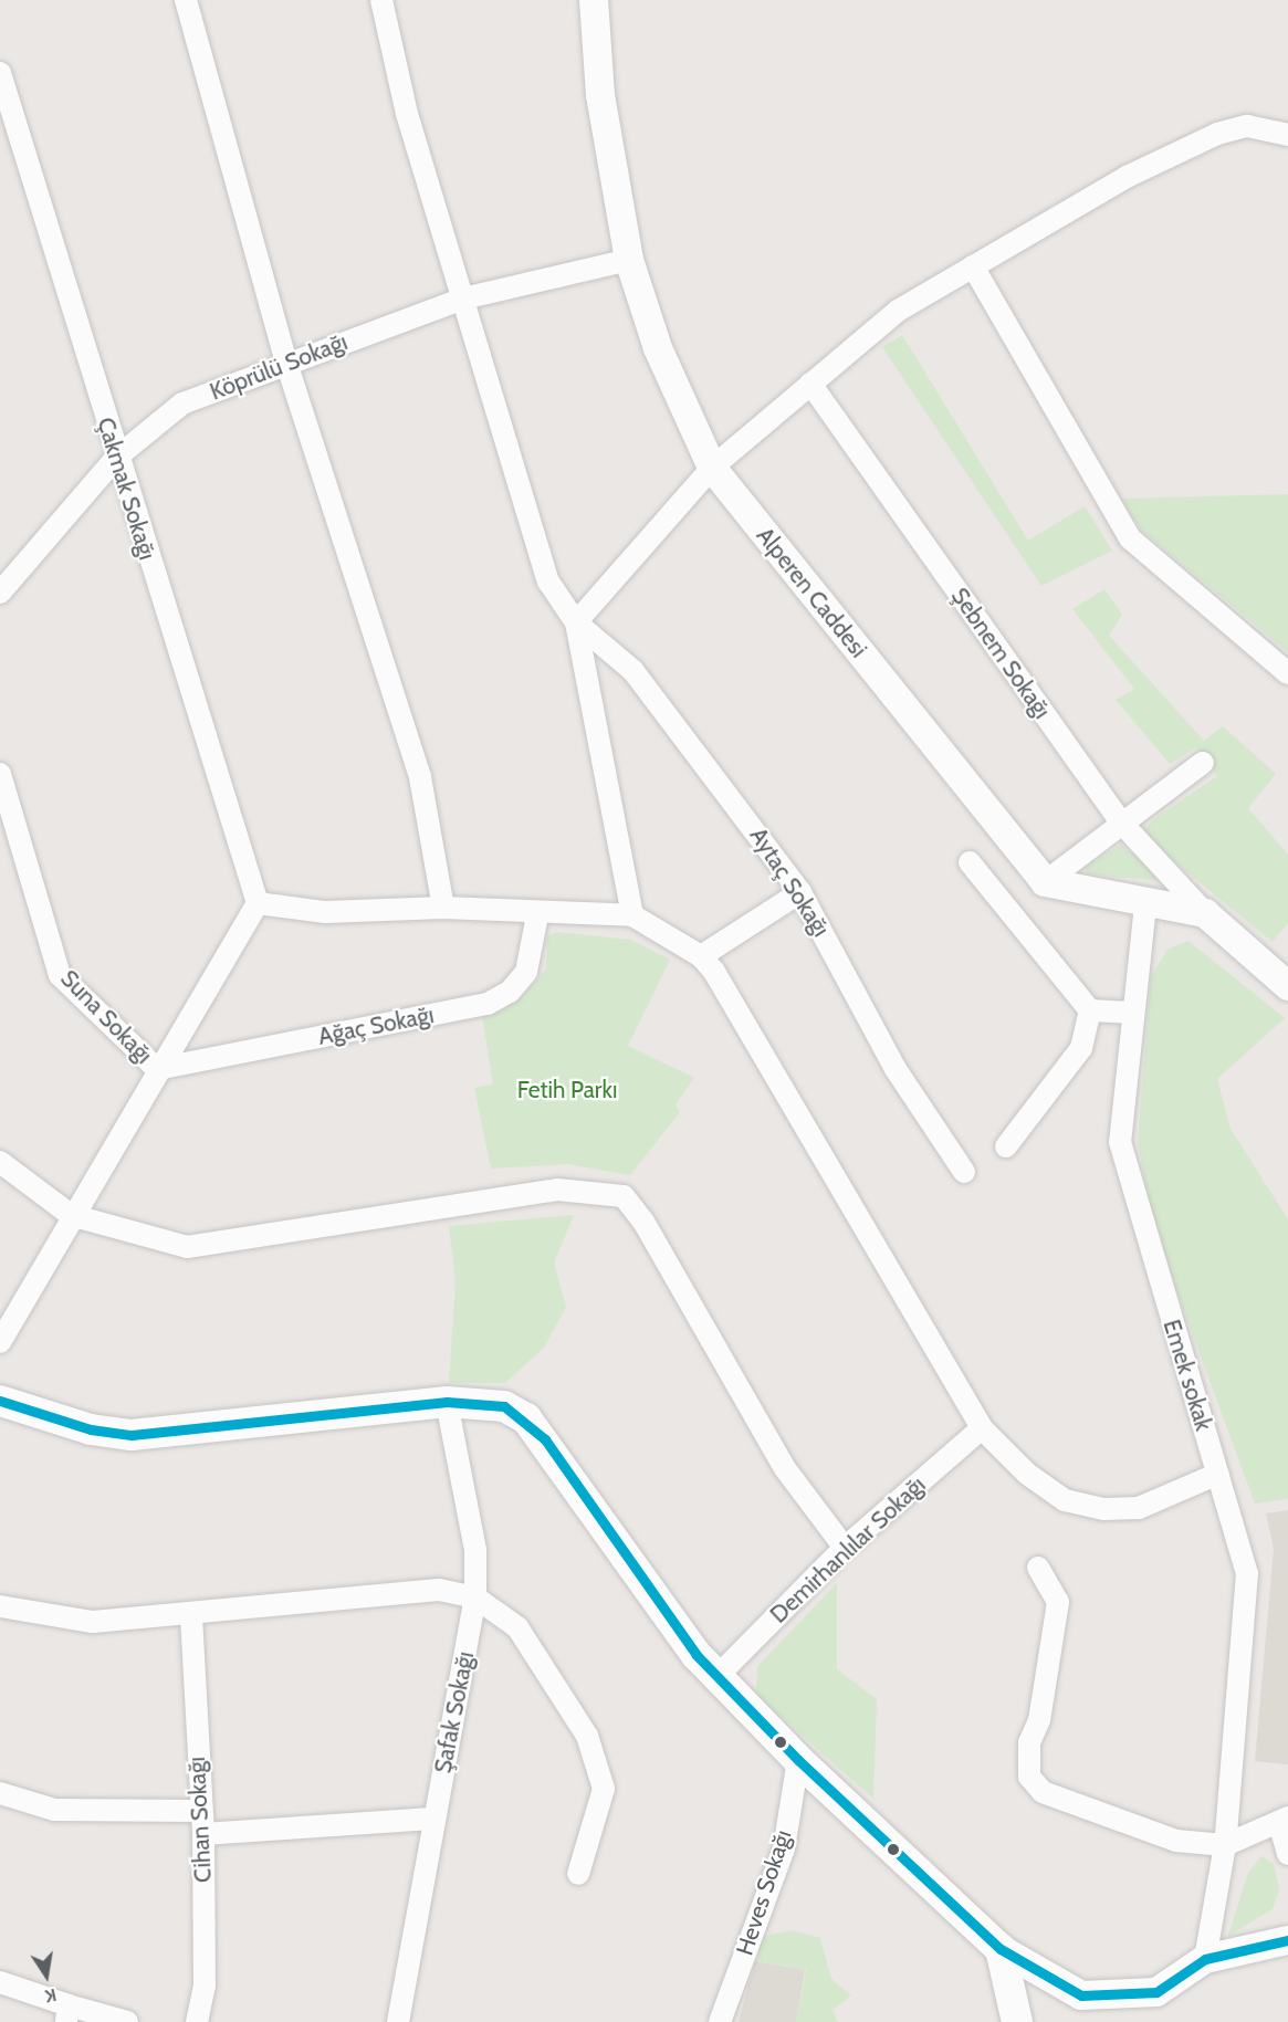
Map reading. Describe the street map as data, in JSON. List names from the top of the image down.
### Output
{
  "streets": {
    "street": [
      "Köprülü Sokağı",
      "Çakmak Sokağı",
      "Alperen Caddesi",
      "Şebnem Sokağı",
      "Aytaç Sokağı",
      "Suna Sokağı",
      "Ağaç Sokağı",
      "Emek sokak",
      "Demirhanlılar Sokağı",
      "Şafak Sokağı",
      "Cihan Sokağı",
      "Heves Sokağı"
    ]
  },
  "crossings": [
    ["Köprülü Sokağı", "Çakmak Sokağı"],
    ["Köprülü Sokağı", "Alperen Caddesi"],
    ["Suna Sokağı", "Ağaç Sokağı"]
  ],
  "parks": ["Fetih Parkı"],
  "north": "bottom"
}
